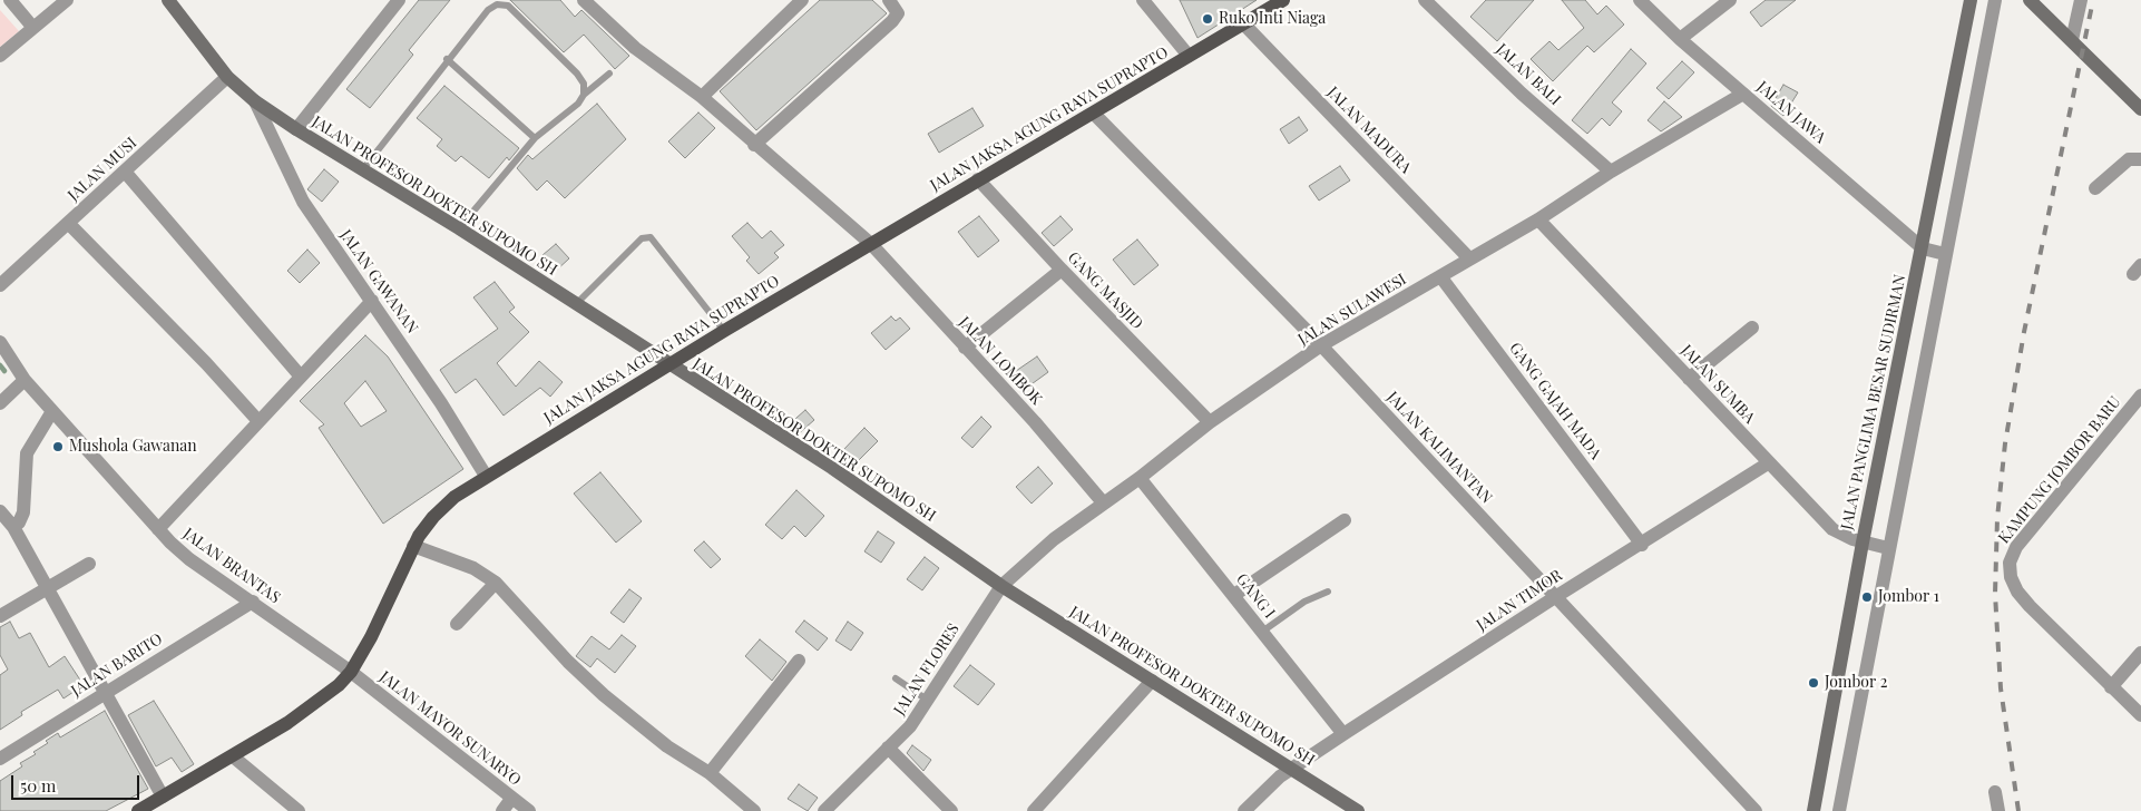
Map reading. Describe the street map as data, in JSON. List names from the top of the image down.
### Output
{
  "streets": {
    "main road": ["JALAN JAKSA AGUNG RAYA SUPRAPTO"],
    "street": [
      "JALAN BALI",
      "JALAN JAWA",
      "JALAN MADURA",
      "JALAN MUSI",
      "JALAN PROFESOR DOKTER SUPOMO SH",
      "JALAN GAWANAN",
      "GANG MASJID",
      "JALAN SULAWESI",
      "JALAN LOMBOK",
      "JALAN SUMBA",
      "GANG GAJAH MADA",
      "JALAN PANGLIMA BESAR SUDIRMAN",
      "JALAN KALIMANTAN",
      "KAMPUNG JOMBOR BARU",
      "JALAN BRANTAS",
      "GANG I",
      "JALAN TIMOR",
      "JALAN BARITO",
      "JALAN FLORES",
      "JALAN MAYOR SUNARYO"
    ]
  },
  "crossings": [
    ["JALAN BALI", "JALAN SULAWESI"],
    ["JALAN JAWA", "JALAN SULAWESI"],
    ["JALAN JAWA", "JALAN PANGLIMA BESAR SUDIRMAN"],
    ["JALAN JAKSA AGUNG RAYA SUPRAPTO", "JALAN MADURA"],
    ["JALAN JAKSA AGUNG RAYA SUPRAPTO", "JALAN PROFESOR DOKTER SUPOMO SH"],
    ["JALAN JAKSA AGUNG RAYA SUPRAPTO", "JALAN GAWANAN"],
    ["JALAN JAKSA AGUNG RAYA SUPRAPTO", "GANG MASJID"],
    ["JALAN JAKSA AGUNG RAYA SUPRAPTO", "JALAN LOMBOK"],
    ["JALAN JAKSA AGUNG RAYA SUPRAPTO", "JALAN KALIMANTAN"],
    ["JALAN JAKSA AGUNG RAYA SUPRAPTO", "JALAN BRANTAS"],
    ["JALAN JAKSA AGUNG RAYA SUPRAPTO", "JALAN MAYOR SUNARYO"],
    ["JALAN MADURA", "JALAN SULAWESI"],
    ["JALAN MUSI", "JALAN PROFESOR DOKTER SUPOMO SH"],
    ["JALAN PROFESOR DOKTER SUPOMO SH", "JALAN GAWANAN"],
    ["JALAN PROFESOR DOKTER SUPOMO SH", "JALAN SULAWESI"],
    ["JALAN PROFESOR DOKTER SUPOMO SH", "JALAN TIMOR"],
    ["JALAN PROFESOR DOKTER SUPOMO SH", "JALAN FLORES"],
    ["GANG MASJID", "JALAN SULAWESI"],
    ["JALAN SULAWESI", "JALAN LOMBOK"],
    ["JALAN SULAWESI", "JALAN SUMBA"],
    ["JALAN SULAWESI", "GANG GAJAH MADA"],
    ["JALAN SULAWESI", "JALAN KALIMANTAN"],
    ["JALAN SULAWESI", "GANG I"],
    ["JALAN SULAWESI", "JALAN FLORES"],
    ["JALAN SUMBA", "JALAN PANGLIMA BESAR SUDIRMAN"],
    ["JALAN SUMBA", "JALAN TIMOR"],
    ["GANG GAJAH MADA", "JALAN TIMOR"],
    ["JALAN KALIMANTAN", "JALAN TIMOR"],
    ["JALAN BRANTAS", "JALAN BARITO"],
    ["JALAN BRANTAS", "JALAN MAYOR SUNARYO"],
    ["GANG I", "JALAN TIMOR"]
  ],
  "places": [
    "Ruko Inti Niaga",
    "Mushola Gawanan",
    "Jombor 1",
    "Jombor 2"
  ],
  "scale_bar": "50 m"
}
